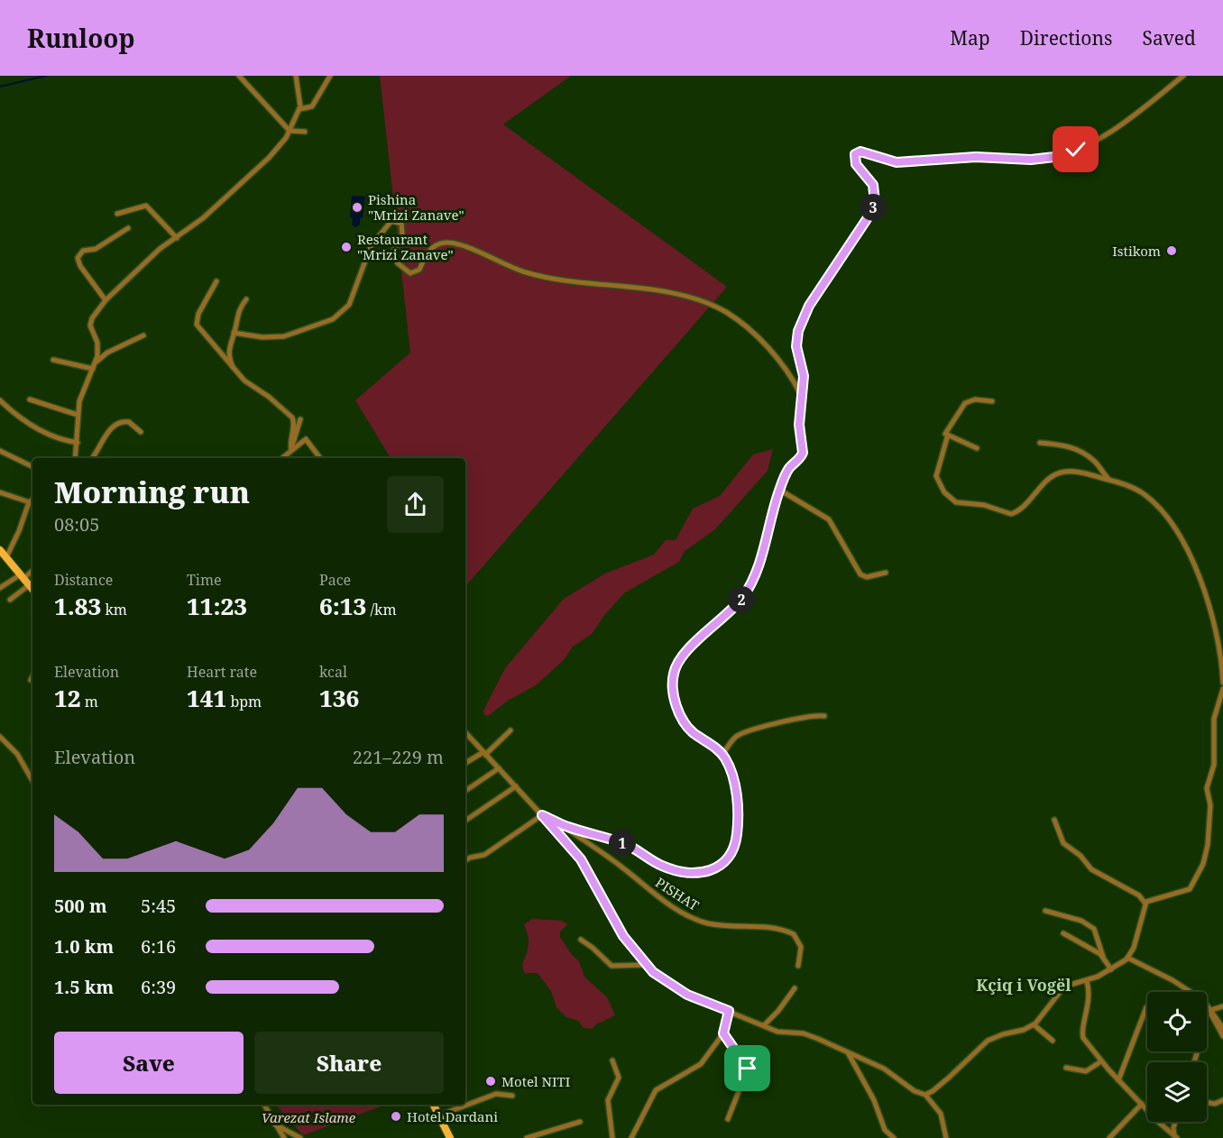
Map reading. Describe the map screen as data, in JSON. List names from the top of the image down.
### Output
{
  "streets": {
    "street": ["PISHAT"]
  },
  "districts": ["Kçiq i Vogël"],
  "parks": ["Varezat Islame"],
  "places": [
    "Pishina \"Mrizi Zanave\"",
    "Restaurant \"Mrizi Zanave\"",
    "Istikom",
    "Motel NITI",
    "Hotel Dardani"
  ],
  "page": {
    "header": "Runloop",
    "nav": ["Map", "Directions", "Saved"],
    "pins": ["3", "2", "1"],
    "heading": ["Morning run", "08:05"],
    "stats": [
      ["Distance", "1.83 km"],
      ["Time", "11:23"],
      ["Pace", "6:13 /km"],
      ["Elevation", "12 m"],
      ["Heart rate", "141 bpm"],
      ["kcal", "136"]
    ],
    "chart": ["Elevation", "221–229 m"],
    "list": [
      {
        "name": "500 m",
        "note": "5:45"
      },
      {
        "name": "1.0 km",
        "note": "6:16"
      },
      {
        "name": "1.5 km",
        "note": "6:39"
      }
    ],
    "buttons": ["Save", "Share"]
  }
}
